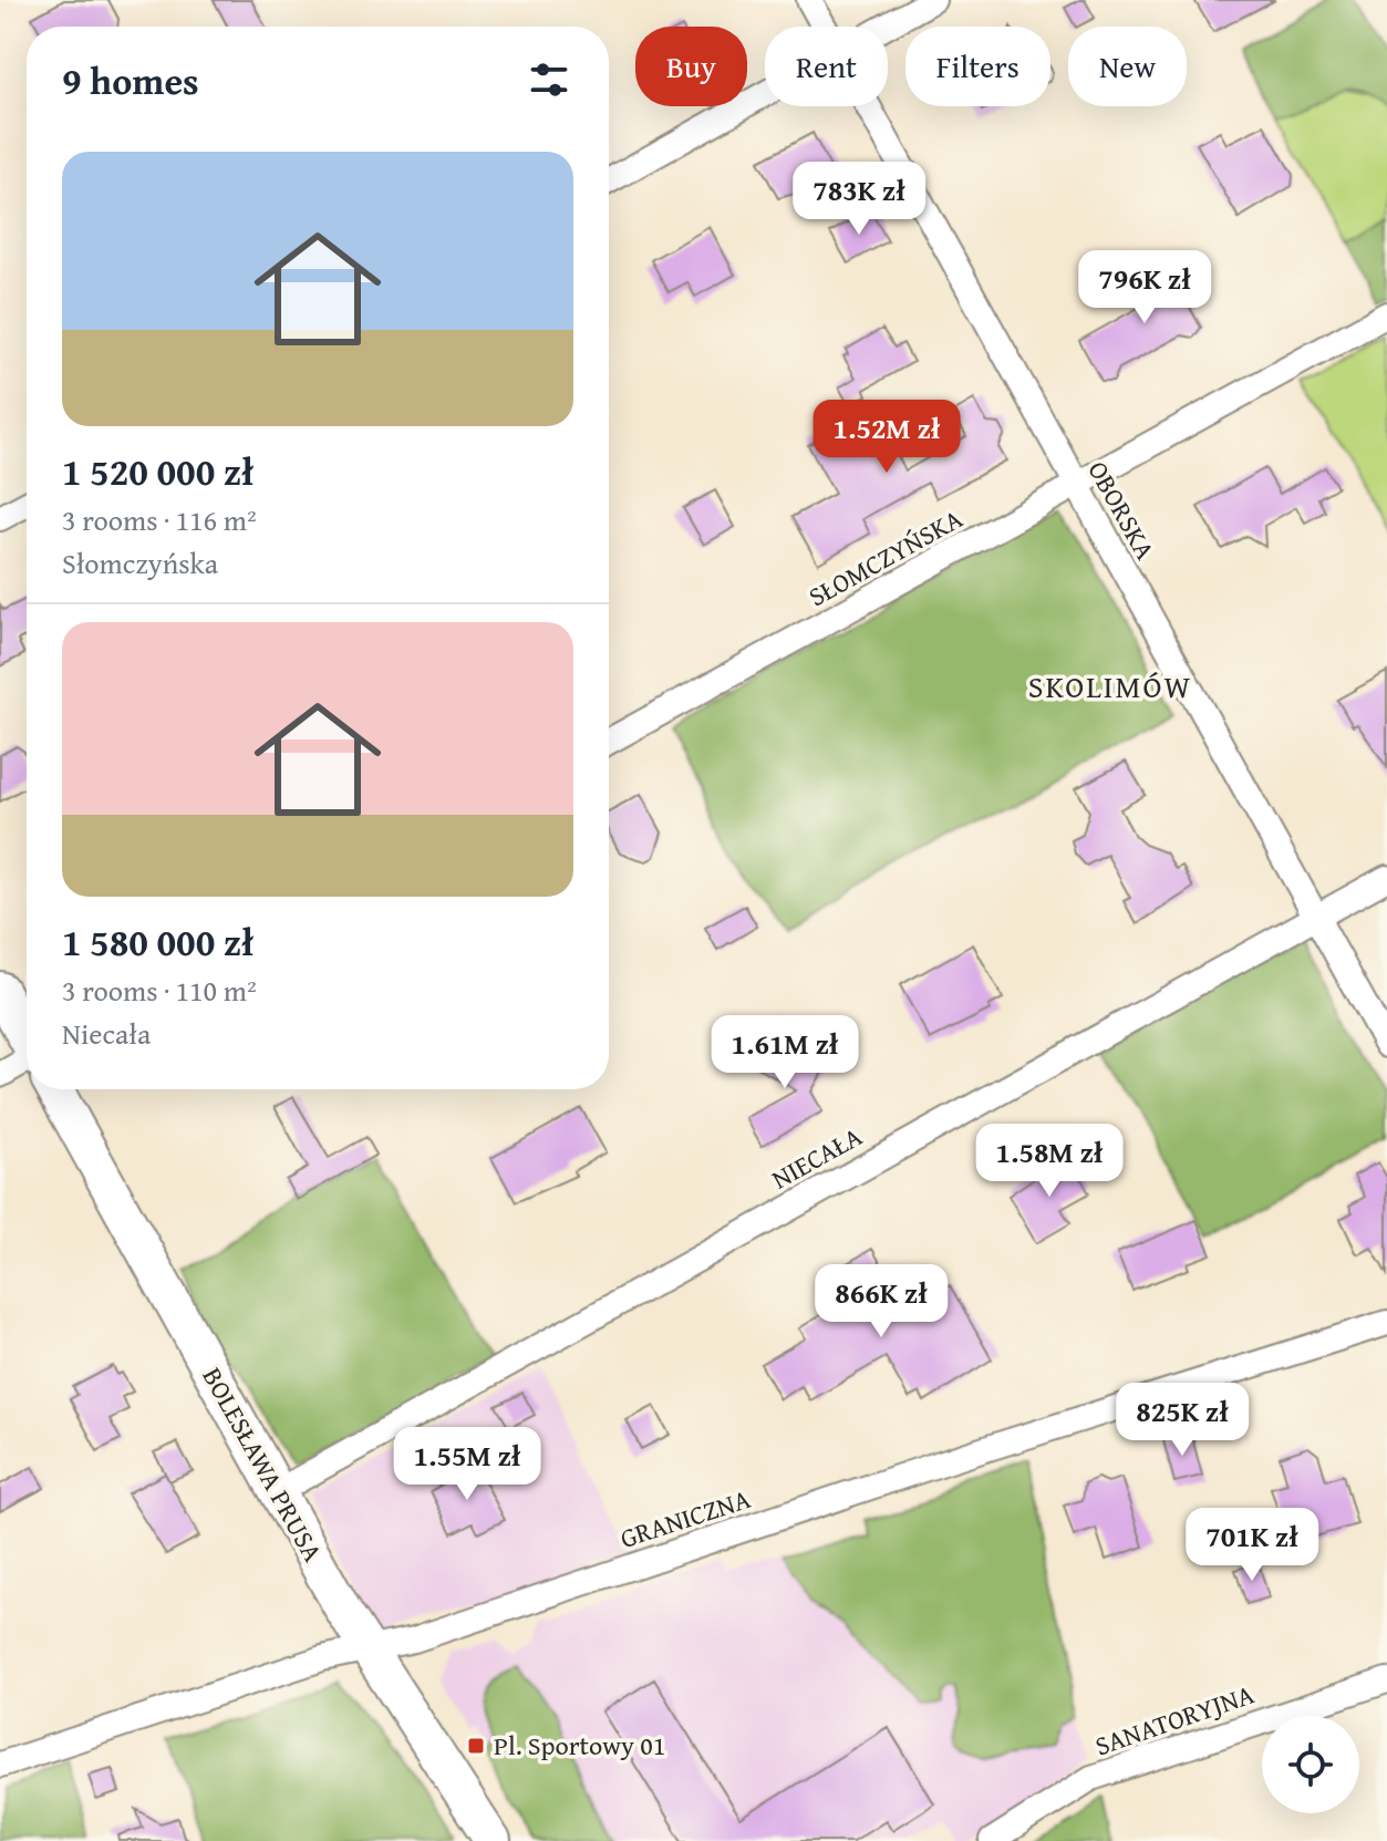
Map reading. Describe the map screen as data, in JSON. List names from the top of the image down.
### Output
{
  "streets": {
    "street": [
      "OBORSKA",
      "SŁOMCZYŃSKA",
      "NIECAŁA",
      "BOLESŁAWA PRUSA",
      "GRANICZNA",
      "SANATORYJNA"
    ]
  },
  "crossings": [
    ["OBORSKA", "SŁOMCZYŃSKA"],
    ["OBORSKA", "NIECAŁA"],
    ["NIECAŁA", "BOLESŁAWA PRUSA"],
    ["BOLESŁAWA PRUSA", "GRANICZNA"]
  ],
  "districts": ["SKOLIMÓW"],
  "places": {
    "transit": ["Pl. Sportowy 01"]
  },
  "page": {
    "chip": [
      "Buy",
      "Rent",
      "Filters",
      "New"
    ],
    "heading": "9 homes",
    "list": [
      {
        "name": "1 520 000 zł",
        "note": "3 rooms · 116 m² · Słomczyńska"
      },
      {
        "name": "1 580 000 zł",
        "note": "3 rooms · 110 m² · Niecała"
      }
    ],
    "price": [
      "783K zł",
      "796K zł",
      "1.52M zł",
      "1.61M zł",
      "1.58M zł",
      "866K zł",
      "825K zł",
      "1.55M zł",
      "701K zł"
    ]
  }
}
